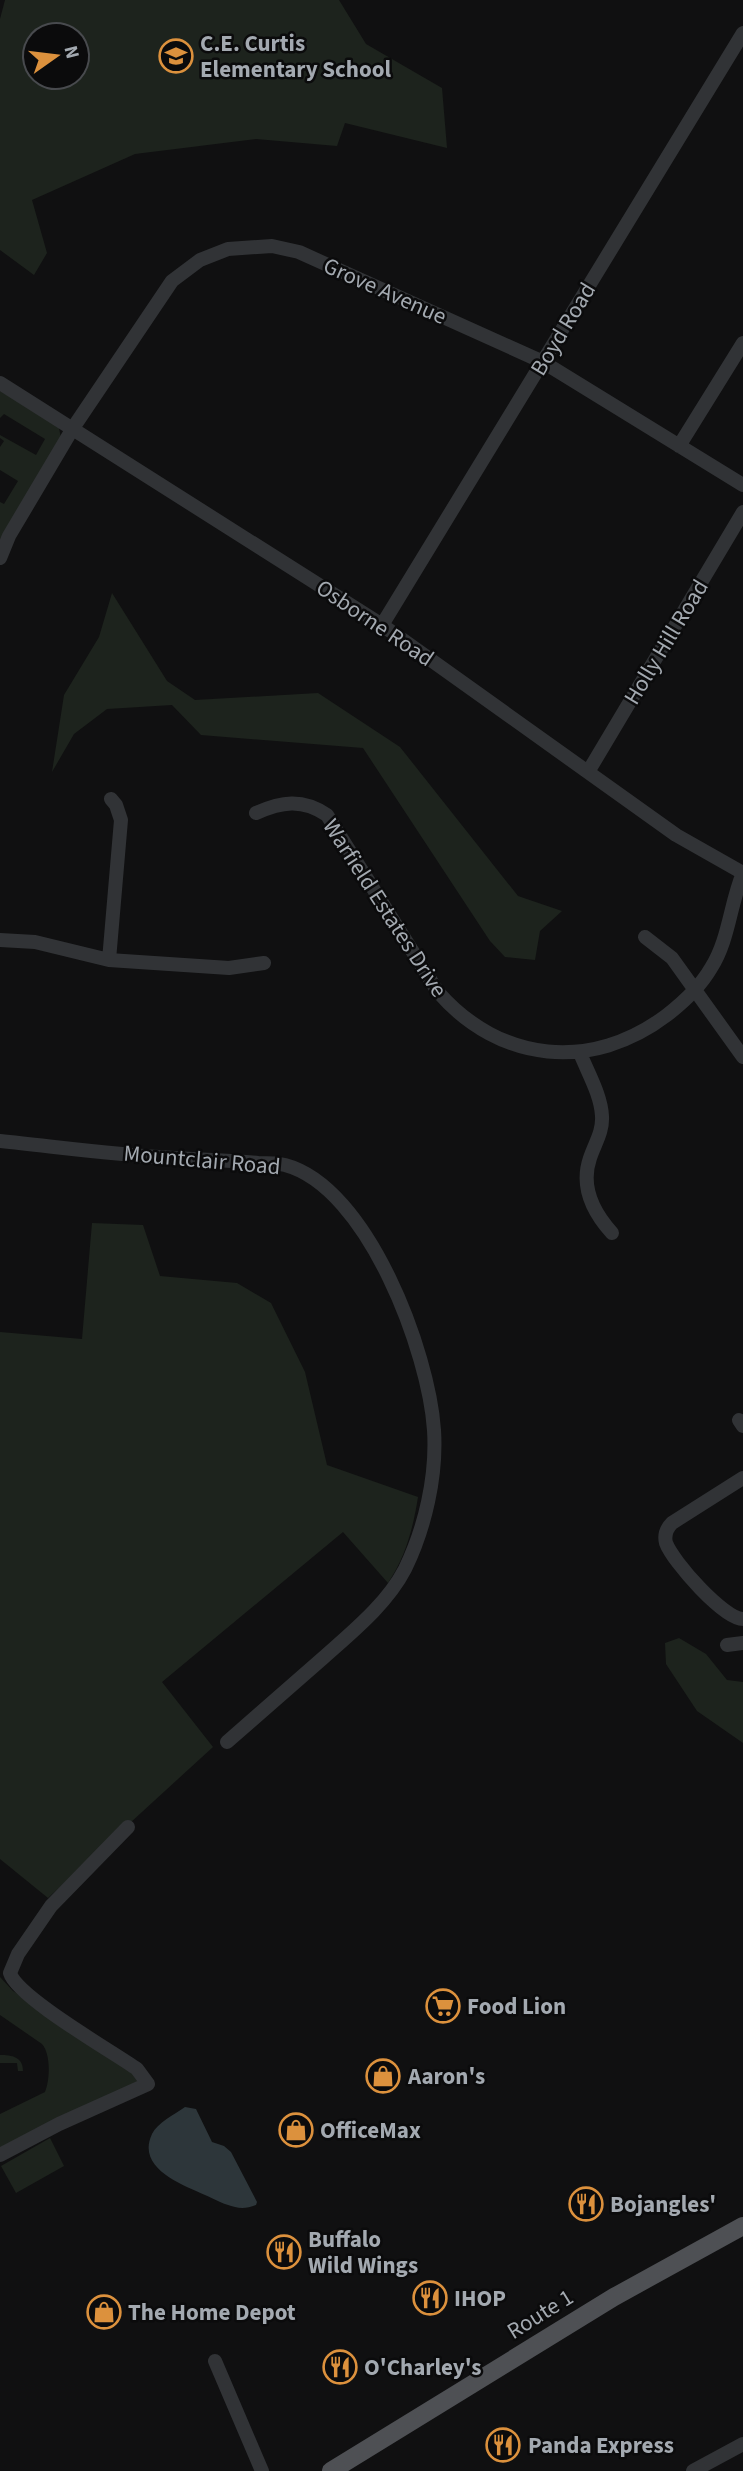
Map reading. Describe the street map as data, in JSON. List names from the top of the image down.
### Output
{
  "streets": {
    "main road": ["Route 1"],
    "street": [
      "Grove Avenue",
      "Boyd Road",
      "Osborne Road",
      "Holly Hill Road",
      "Warfield Estates Drive",
      "Mountclair Road"
    ]
  },
  "crossings": [
    ["Grove Avenue", "Boyd Road"],
    ["Grove Avenue", "Osborne Road"],
    ["Boyd Road", "Osborne Road"],
    ["Osborne Road", "Holly Hill Road"],
    ["Osborne Road", "Warfield Estates Drive"]
  ],
  "places": {
    "school or university": ["C.E. Curtis Elementary School"],
    "supermarket": ["Food Lion"],
    "shop": ["Aaron's", "OfficeMax", "The Home Depot"],
    "restaurant": [
      "Bojangles'",
      "Buffalo Wild Wings",
      "IHOP",
      "O'Charley's",
      "Panda Express"
    ]
  },
  "north": "right"
}
